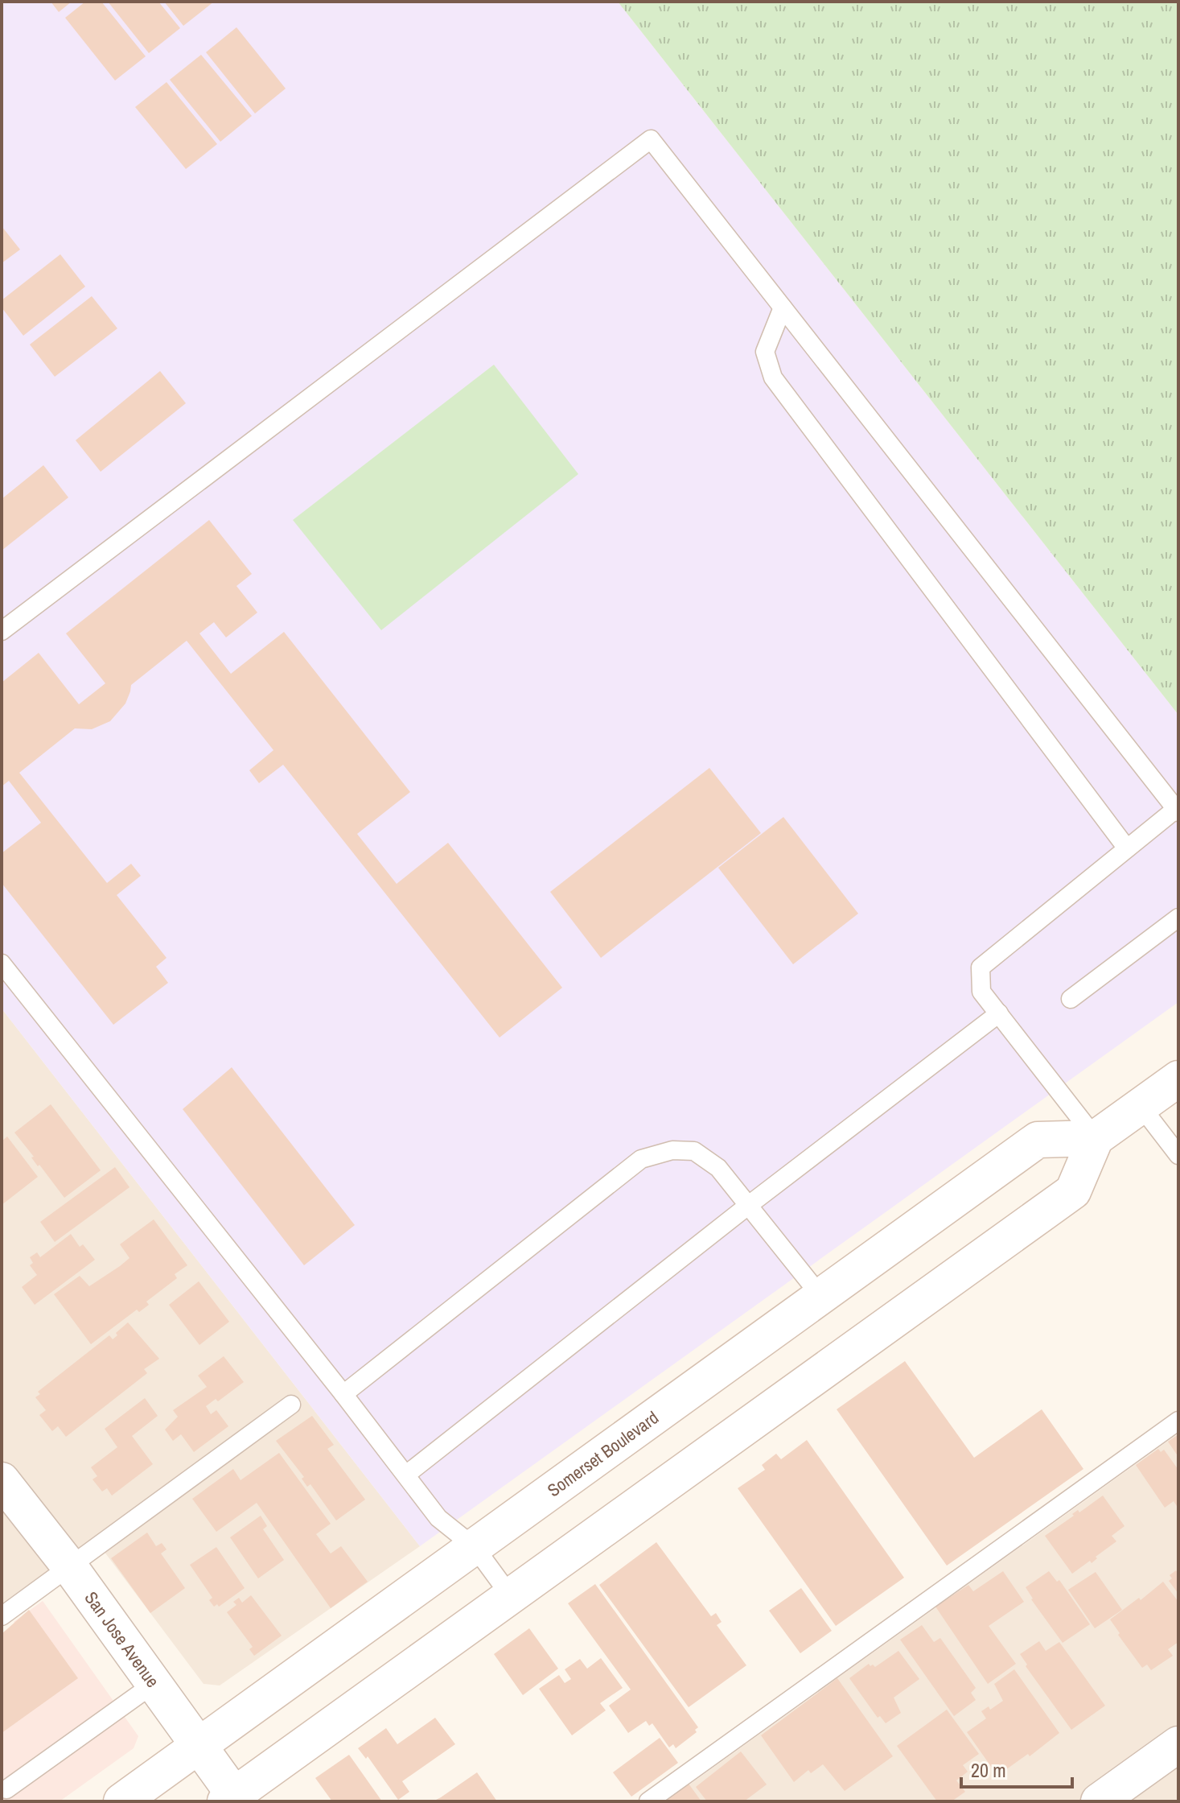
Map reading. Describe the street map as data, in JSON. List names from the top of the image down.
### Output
{
  "streets": {
    "main road": ["Somerset Boulevard", "San Jose Avenue"]
  },
  "crossings": [
    ["Somerset Boulevard", "San Jose Avenue"]
  ],
  "scale_bar": "20 m"
}
